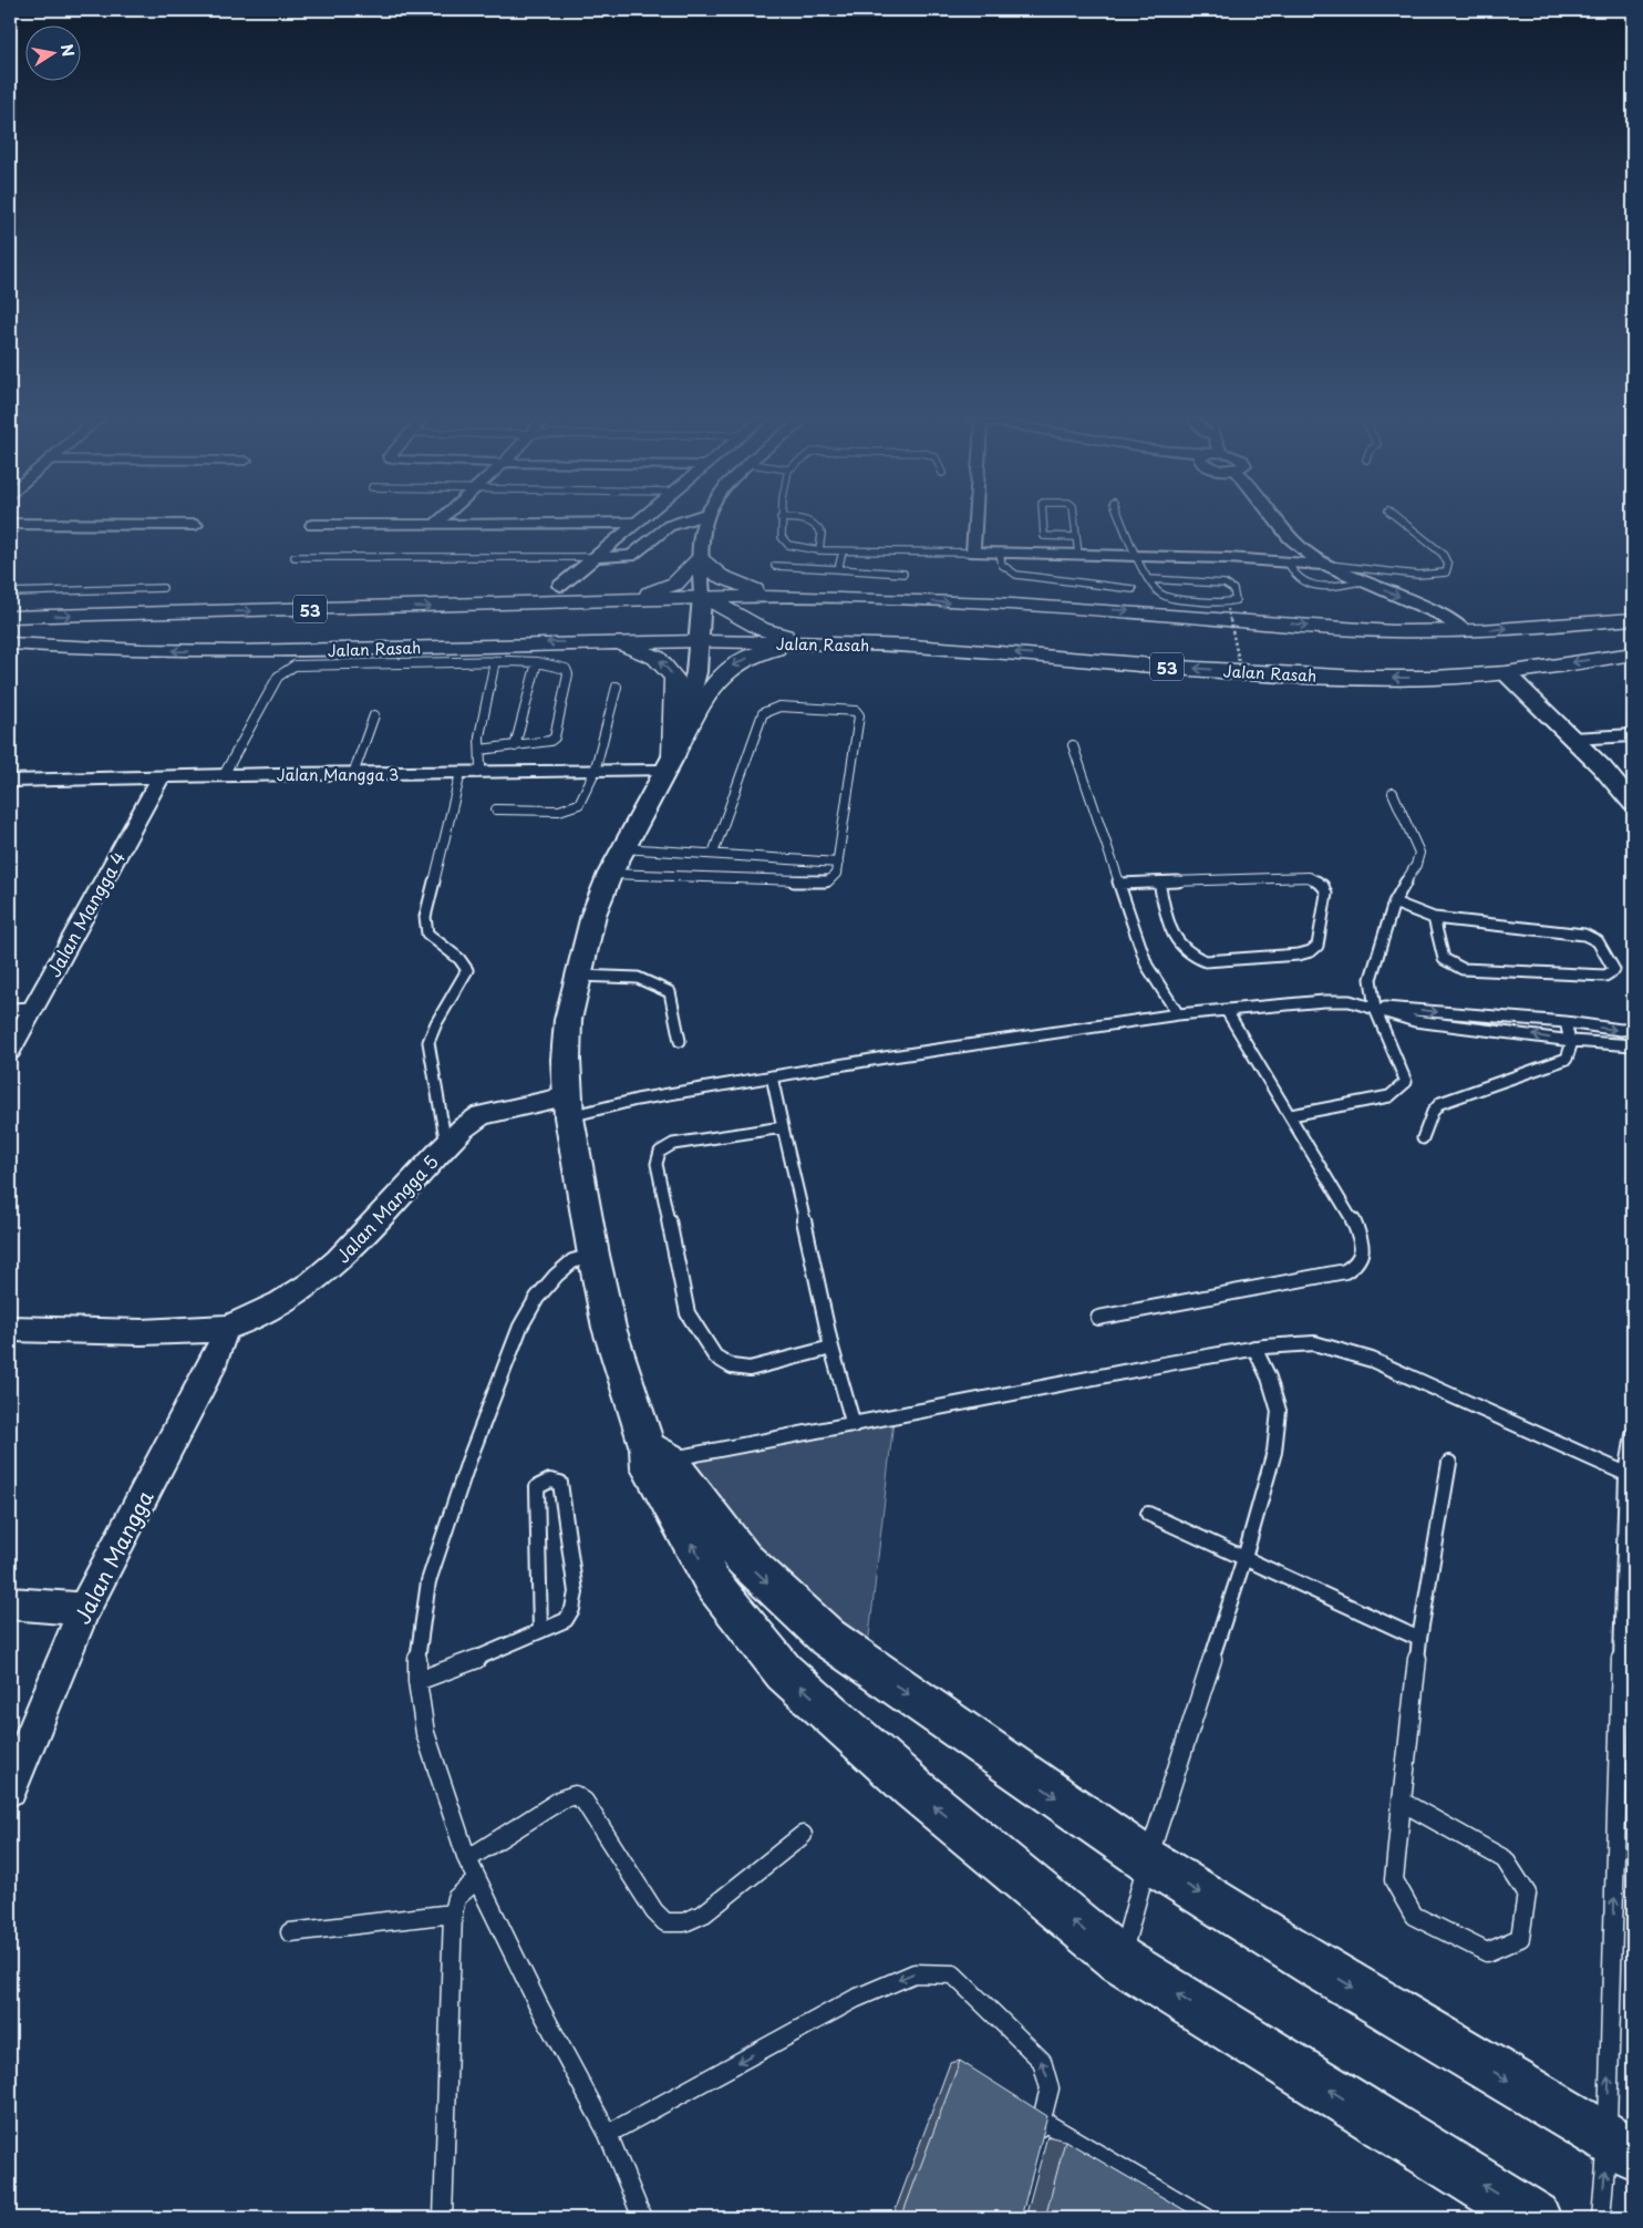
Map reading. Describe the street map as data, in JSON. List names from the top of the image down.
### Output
{
  "streets": {
    "highway": ["53", "Jalan Rasah"],
    "street": [
      "Jalan Mangga 3",
      "Jalan Mangga 4",
      "Jalan Mangga 5",
      "Jalan Mangga"
    ]
  },
  "crossings": [
    ["Jalan Mangga 3", "Jalan Mangga 4"],
    ["Jalan Mangga 5", "Jalan Mangga"]
  ],
  "north": "right"
}
